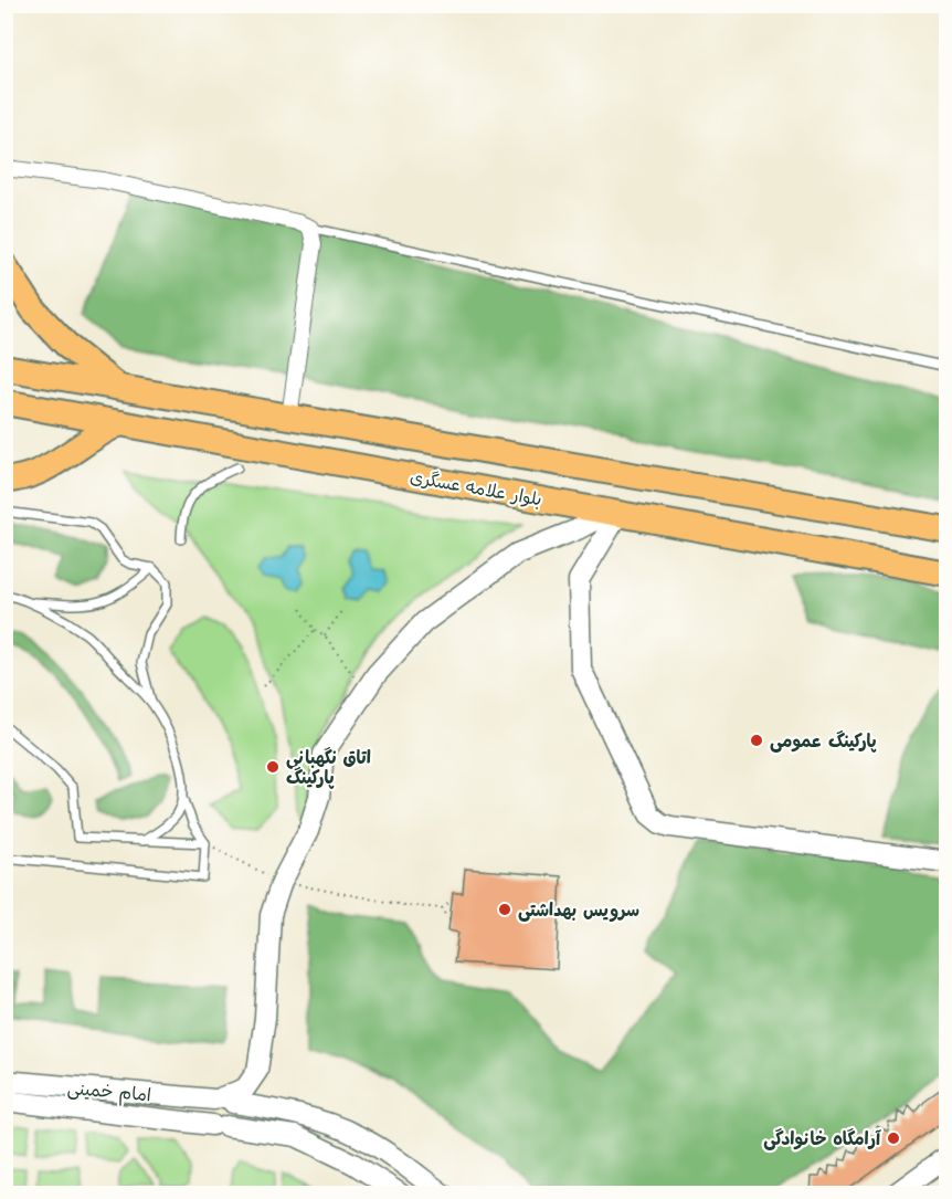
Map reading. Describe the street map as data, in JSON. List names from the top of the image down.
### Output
{
  "streets": {
    "highway": ["بلوار علامه عسگری"],
    "street": ["امام خمینی"]
  },
  "places": [
    "پارکینگ عمومی",
    "اتاق نگهبانی پارکینگ",
    "سرویس بهداشتی",
    "آرامگاه خانوادگی"
  ]
}
